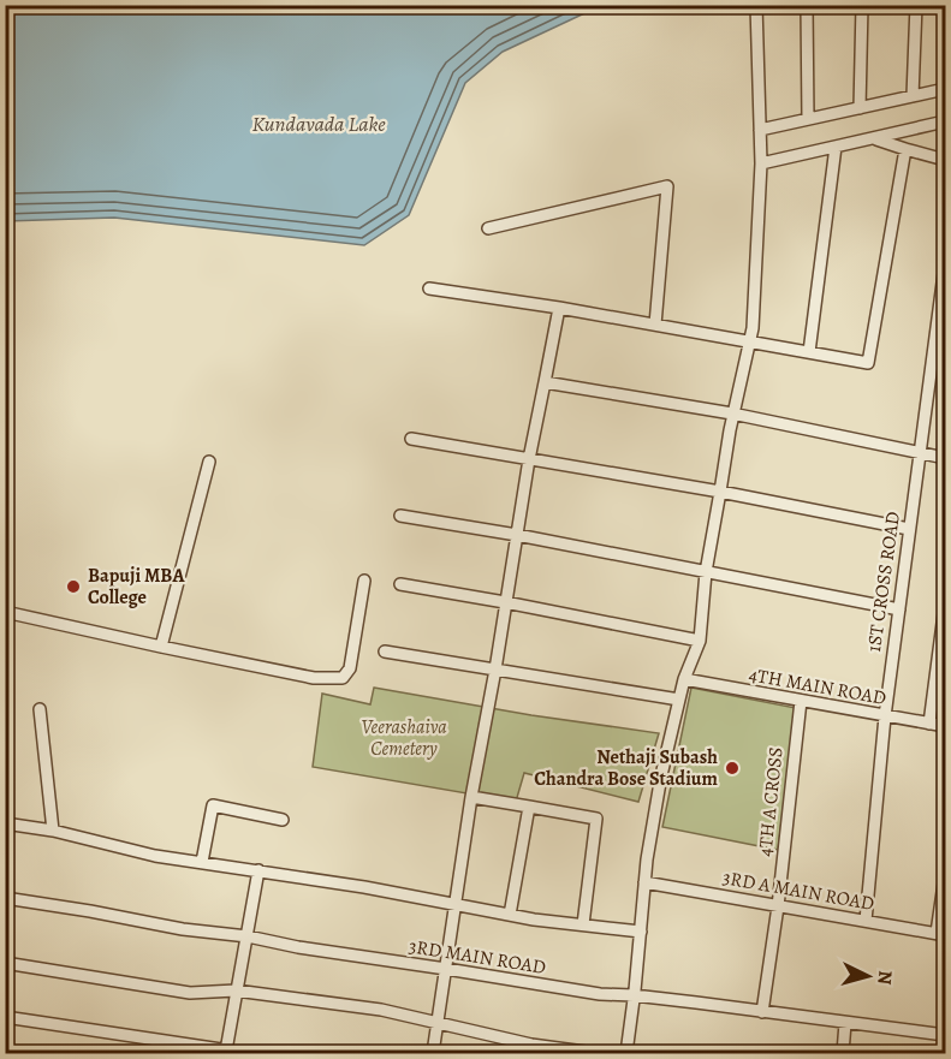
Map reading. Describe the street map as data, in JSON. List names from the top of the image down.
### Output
{
  "streets": {
    "street": [
      "1ST CROSS ROAD",
      "4TH MAIN ROAD",
      "4TH A CROSS",
      "3RD A MAIN ROAD",
      "3RD MAIN ROAD"
    ]
  },
  "crossings": [
    ["1ST CROSS ROAD", "4TH MAIN ROAD"],
    ["1ST CROSS ROAD", "3RD A MAIN ROAD"],
    ["4TH MAIN ROAD", "4TH A CROSS"],
    ["4TH A CROSS", "3RD A MAIN ROAD"],
    ["4TH A CROSS", "3RD MAIN ROAD"]
  ],
  "water": ["Kundavada Lake"],
  "parks": ["Veerashaiva Cemetery"],
  "places": ["Bapuji MBA College", "Nethaji Subash Chandra Bose Stadium"],
  "north": "right"
}
